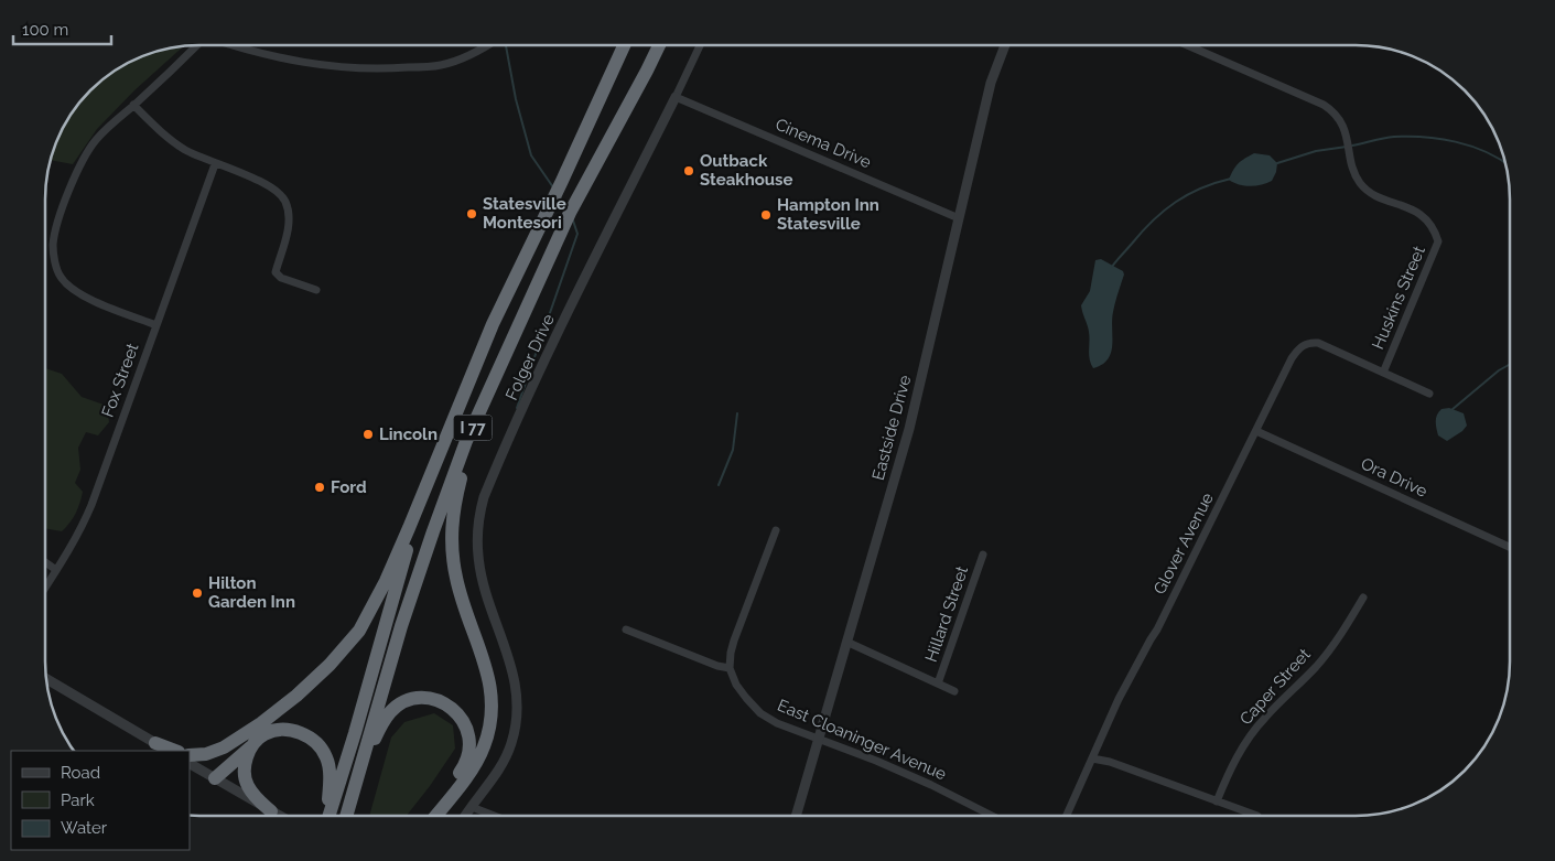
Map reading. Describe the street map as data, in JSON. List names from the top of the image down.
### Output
{
  "streets": {
    "highway": ["I 77"],
    "street": [
      "Cinema Drive",
      "Huskins Street",
      "Folger Drive",
      "Fox Street",
      "Eastside Drive",
      "Ora Drive",
      "Glover Avenue",
      "Hillard Street",
      "Caper Street",
      "East Cloaninger Avenue"
    ]
  },
  "crossings": [
    ["Cinema Drive", "Folger Drive"],
    ["Cinema Drive", "Eastside Drive"],
    ["Huskins Street", "Glover Avenue"],
    ["Eastside Drive", "East Cloaninger Avenue"],
    ["Ora Drive", "Glover Avenue"]
  ],
  "places": [
    "Outback Steakhouse",
    "Statesville Montesori",
    "Hampton Inn Statesville",
    "Lincoln",
    "Ford",
    "Hilton Garden Inn"
  ],
  "legend": ["Road", "Park", "Water"],
  "scale_bar": "100 m"
}
